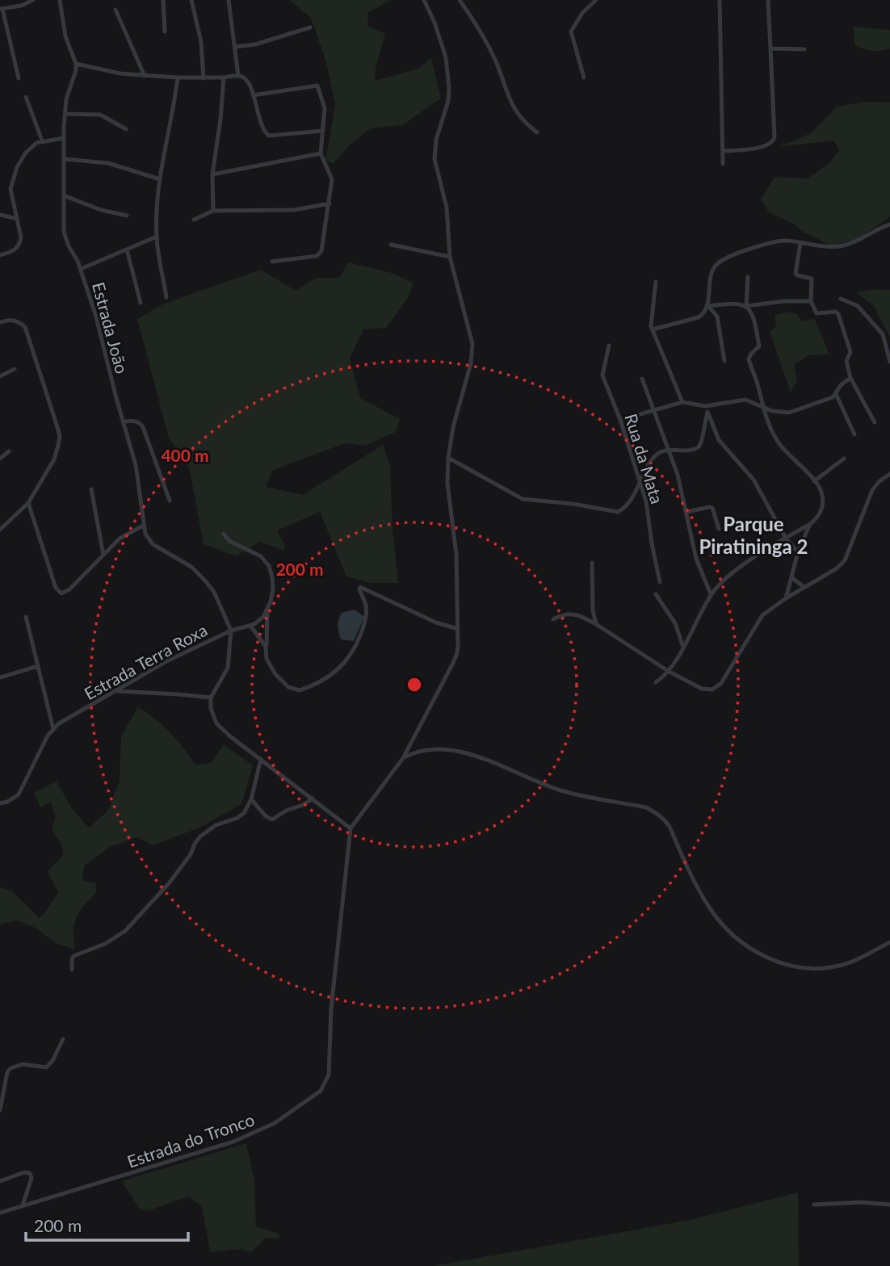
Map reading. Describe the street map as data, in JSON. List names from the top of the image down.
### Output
{
  "streets": {
    "street": [
      "Estrada João",
      "Rua da Mata",
      "Estrada Terra Roxa",
      "Estrada do Tronco"
    ]
  },
  "districts": ["Parque Piratininga 2"],
  "scale_bar": "200 m",
  "rings": ["400 m", "200 m"]
}
